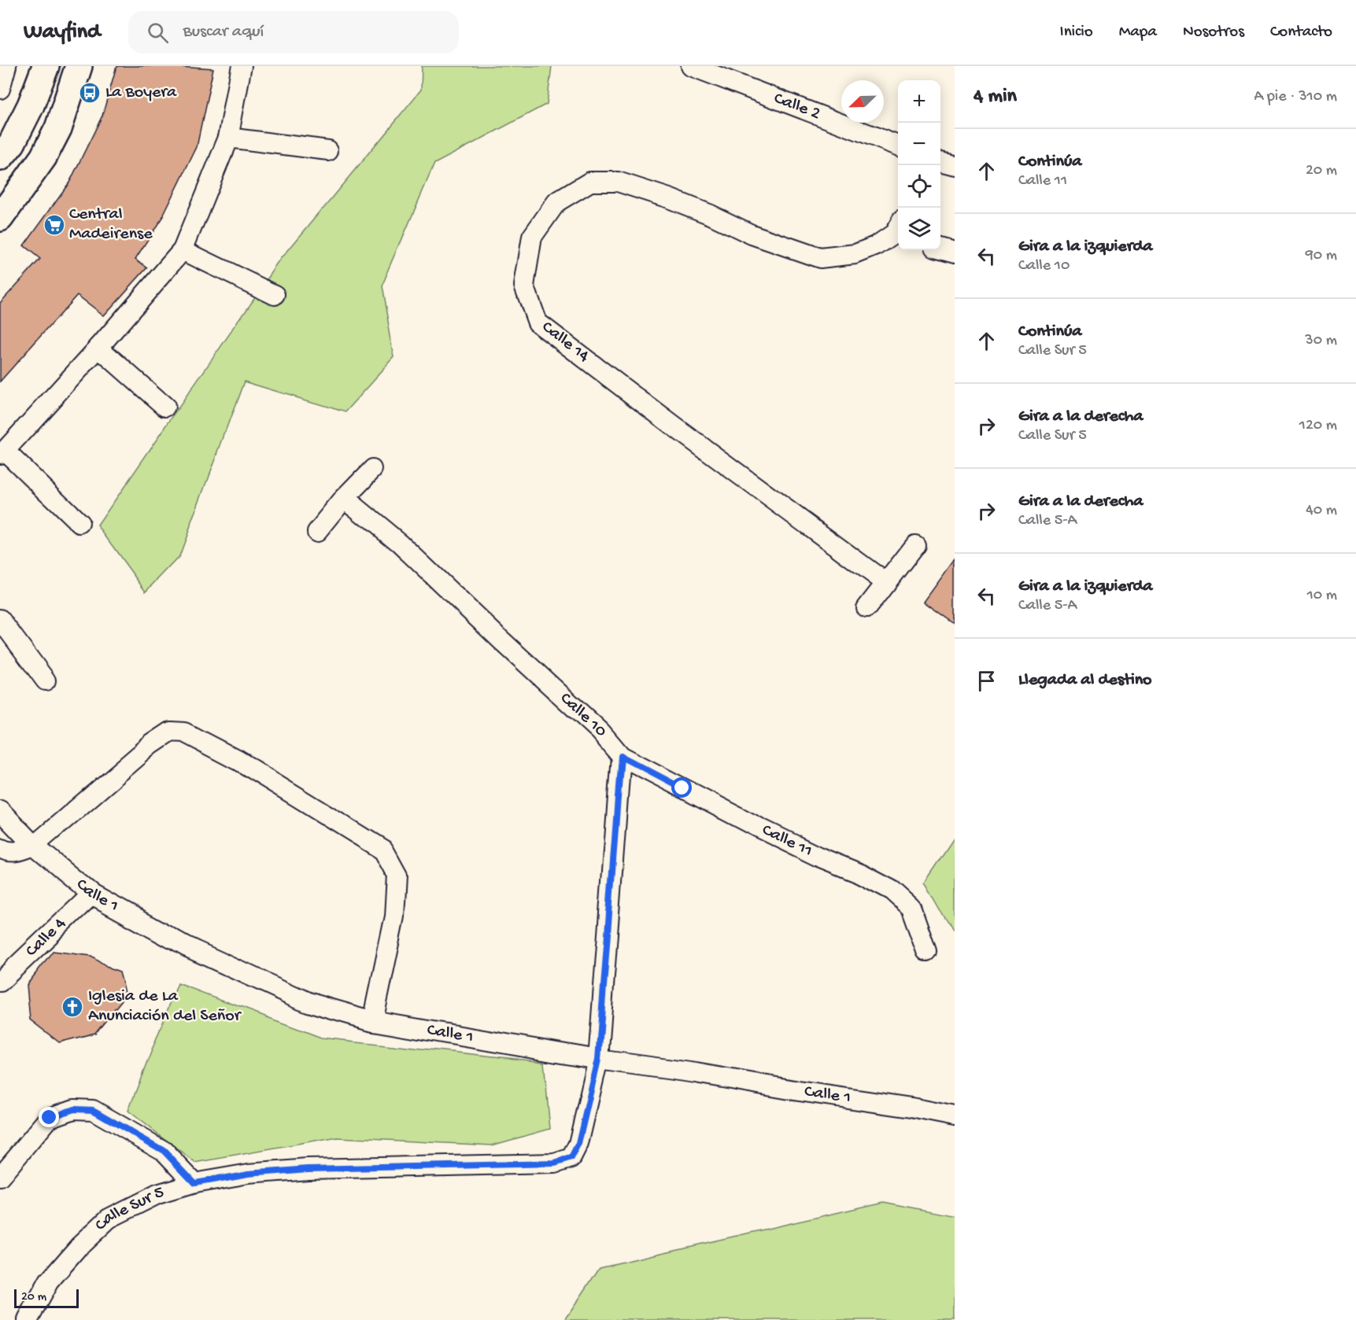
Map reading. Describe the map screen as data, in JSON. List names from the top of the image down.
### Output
{
  "streets": {
    "street": [
      "Calle 2",
      "Calle 14",
      "Calle 10",
      "Calle 11",
      "Calle 1",
      "Calle 4",
      "Calle Sur 5"
    ]
  },
  "crossings": [
    ["Calle 10", "Calle 11"],
    ["Calle 1", "Calle 4"],
    ["Calle 1", "Calle Sur 5"]
  ],
  "places": {
    "bus stop": ["La Boyera"],
    "supermarket": ["Central Madeirense"],
    "church": ["Iglesia de La Anunciación del Señor"]
  },
  "scale_bar": "20 m",
  "north": "bottom left",
  "page": {
    "header": "Wayfind",
    "search": "Buscar aquí",
    "nav": [
      "Inicio",
      "Mapa",
      "Nosotros",
      "Contacto"
    ],
    "heading": ["4 min", "A pie · 310 m"],
    "map_buttons": ["+", "−"],
    "list": [
      ["Continúa", "Calle 11", "20 m"],
      ["Gira a la izquierda", "Calle 10", "90 m"],
      ["Continúa", "Calle Sur 5", "30 m"],
      ["Gira a la derecha", "Calle Sur 5", "120 m"],
      ["Gira a la derecha", "Calle 5-A", "40 m"],
      ["Gira a la izquierda", "Calle 5-A", "10 m"],
      "Llegada al destino"
    ],
    "scale": "20 m"
  }
}
